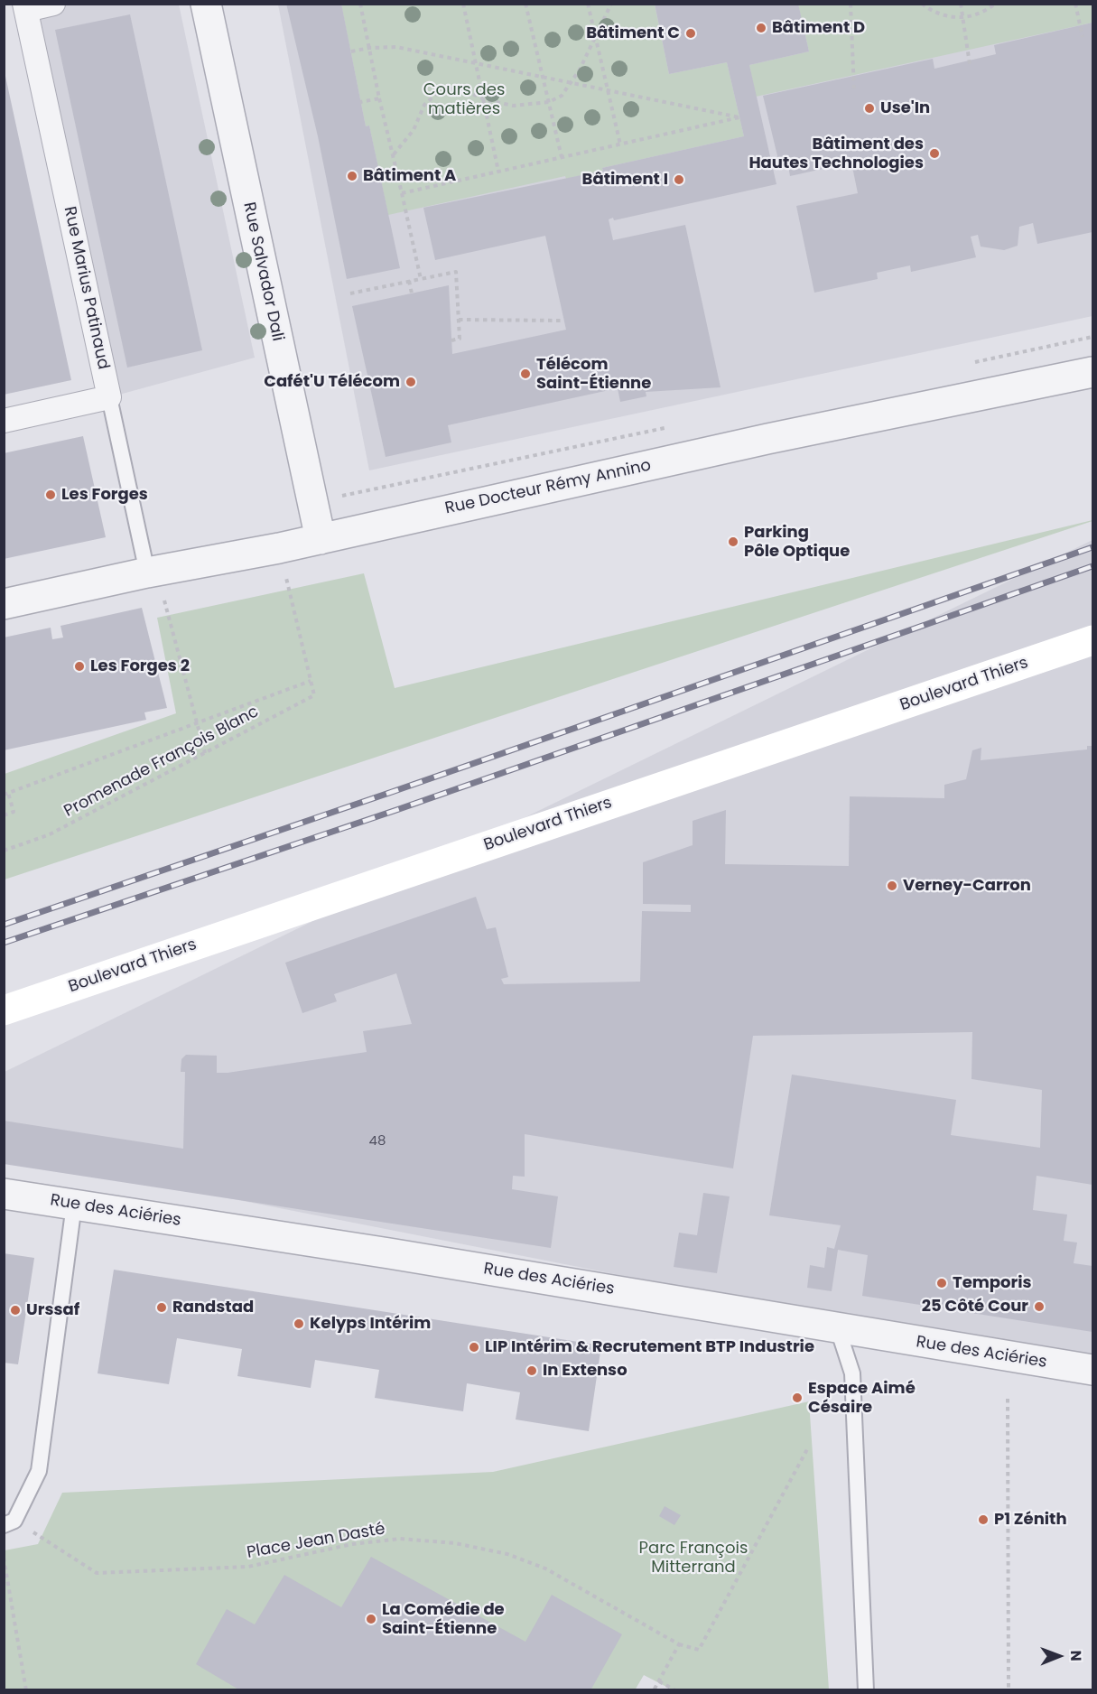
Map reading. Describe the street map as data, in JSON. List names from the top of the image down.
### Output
{
  "streets": {
    "main road": ["Boulevard Thiers"],
    "street": [
      "Rue Salvador Dali",
      "Rue Marius Patinaud",
      "Rue Docteur Rémy Annino",
      "Rue des Aciéries"
    ],
    "path": ["Promenade François Blanc", "Place Jean Dasté"]
  },
  "crossings": [
    ["Rue Salvador Dali", "Rue Docteur Rémy Annino"],
    ["Rue Marius Patinaud", "Rue Docteur Rémy Annino"]
  ],
  "parks": ["Cours des matières", "Parc François Mitterrand"],
  "places": [
    "Bâtiment D",
    "Bâtiment C",
    "Use'In",
    "Bâtiment des Hautes Technologies",
    "Bâtiment A",
    "Bâtiment I",
    "Télécom Saint-Étienne",
    "Cafét'U Télécom",
    "Les Forges",
    "Parking Pôle Optique",
    "Les Forges 2",
    "Verney-Carron",
    "Temporis",
    "25 Côté Cour",
    "Randstad",
    "Urssaf",
    "Kelyps Intérim",
    "LIP Intérim & Recrutement BTP Industrie",
    "In Extenso",
    "Espace Aimé Césaire",
    "P1 Zénith",
    "La Comédie de Saint-Étienne"
  ],
  "house_numbers": ["48"],
  "north": "right"
}
